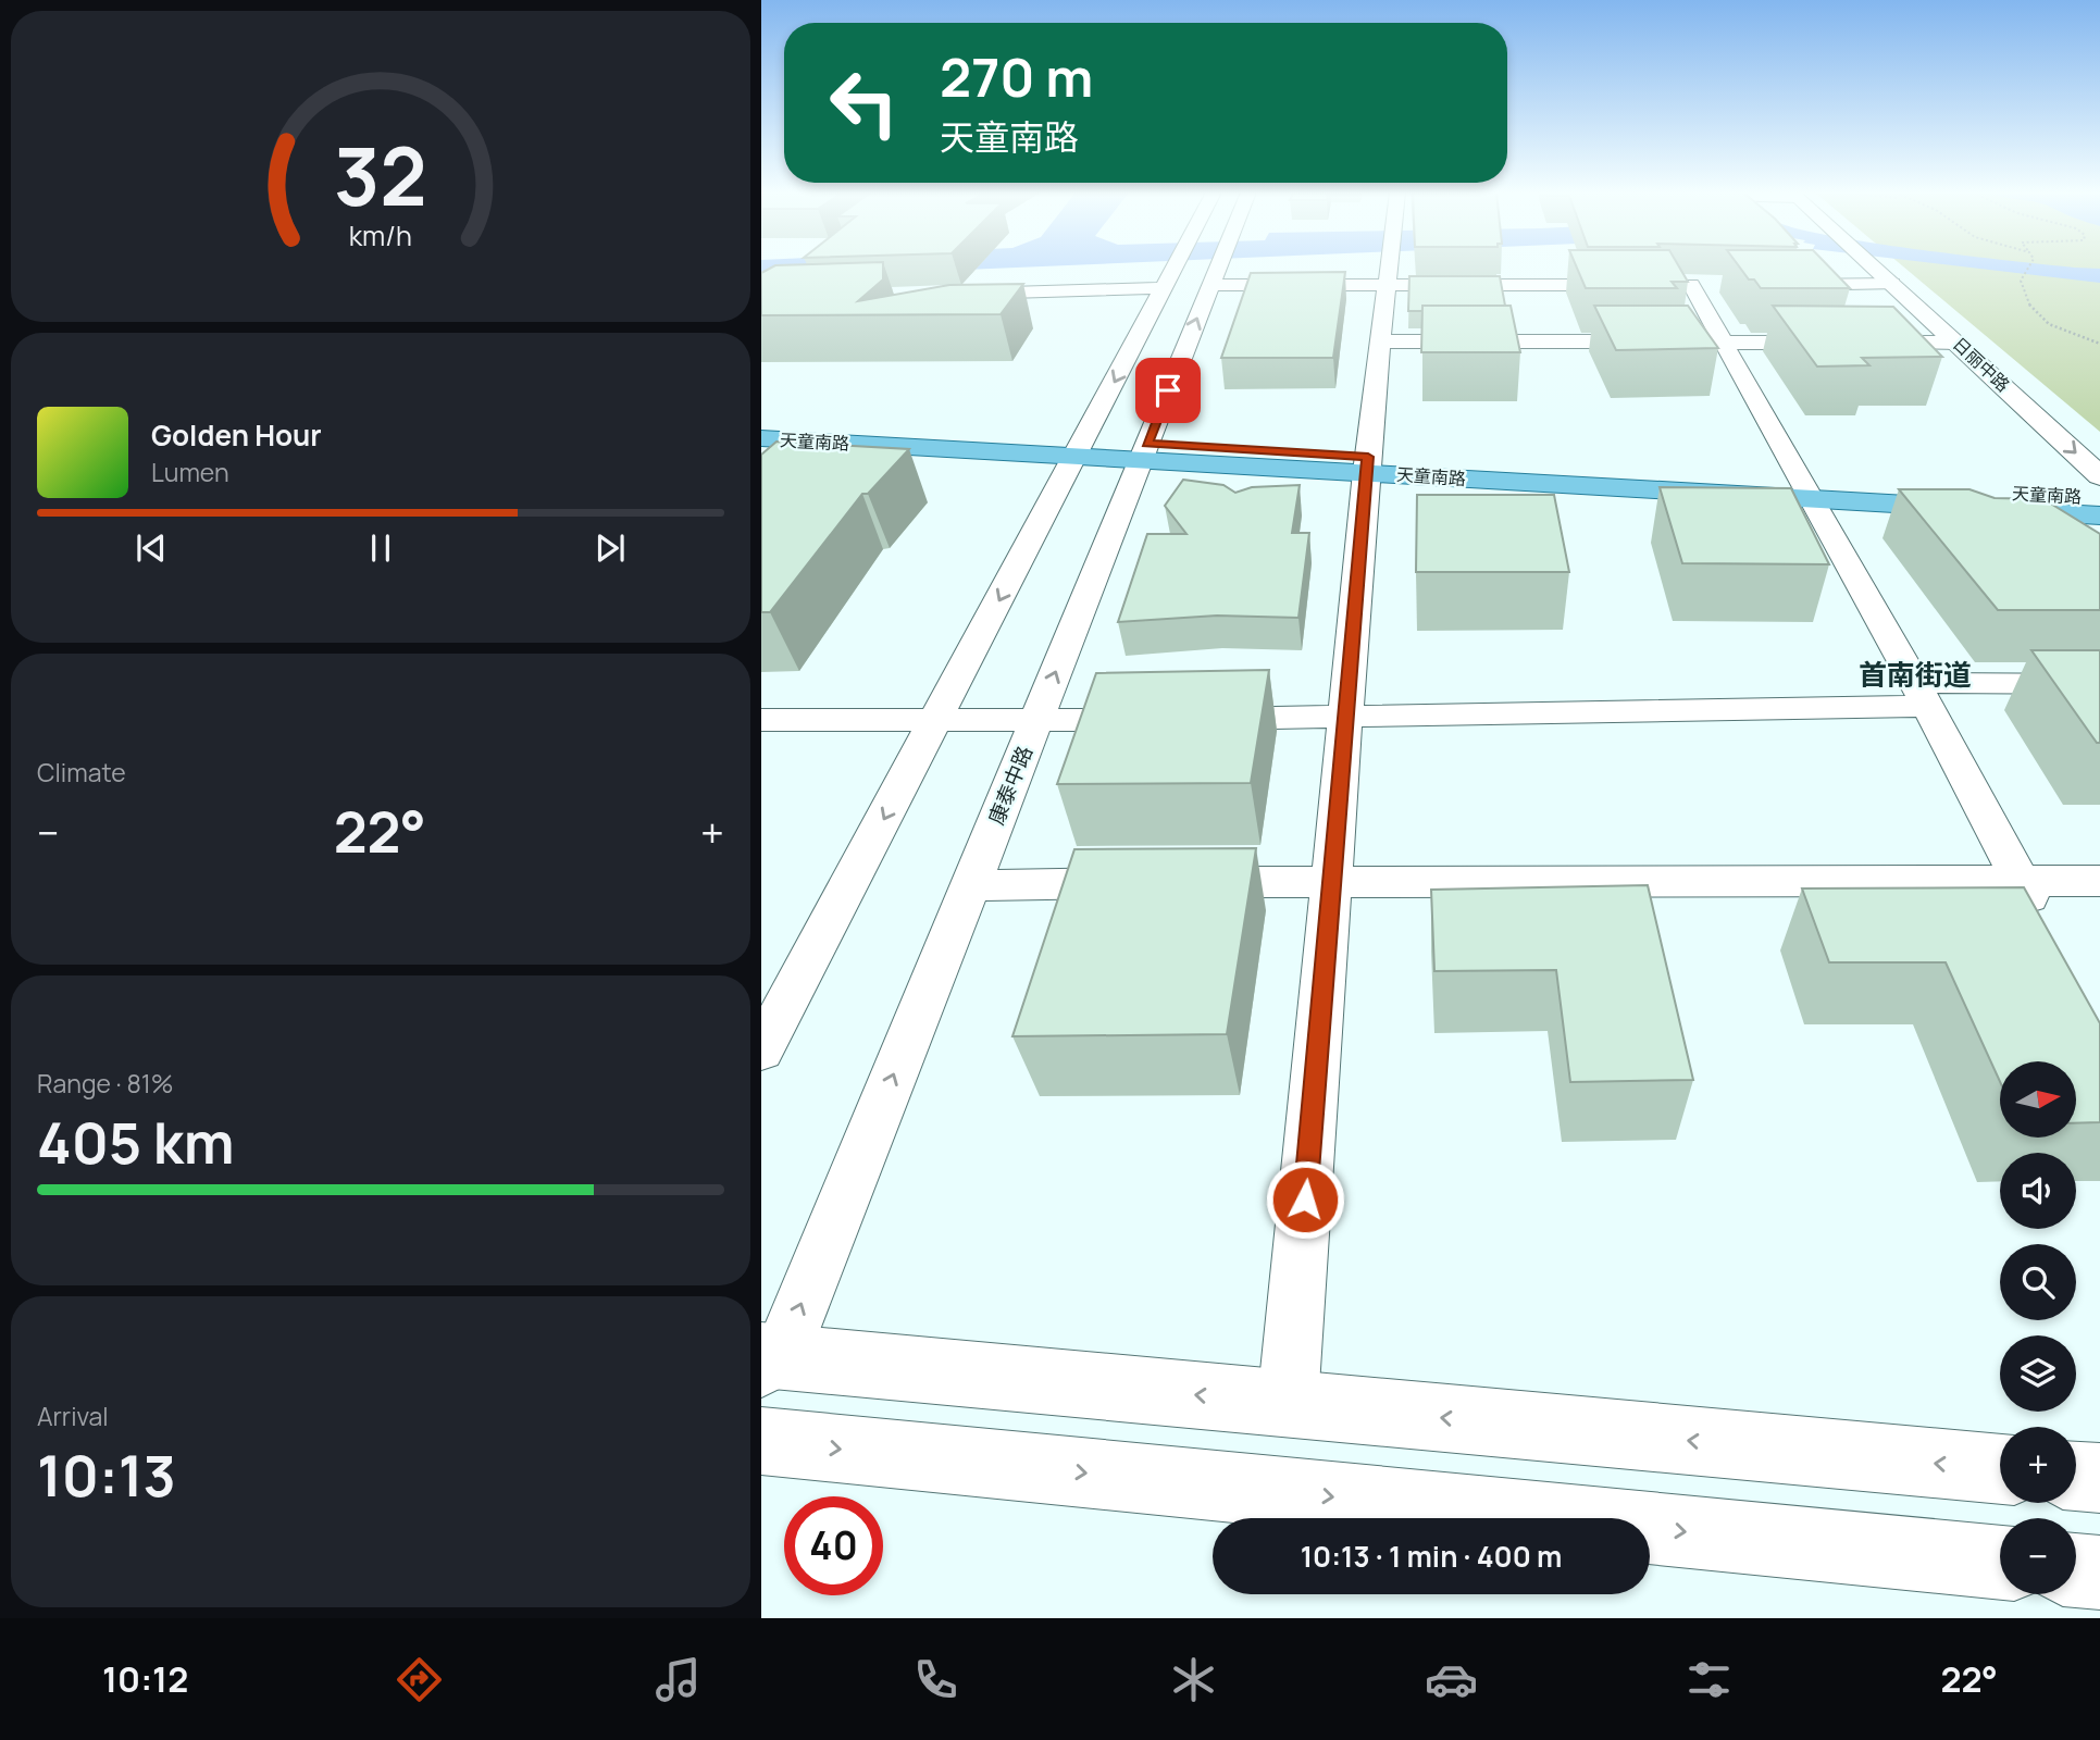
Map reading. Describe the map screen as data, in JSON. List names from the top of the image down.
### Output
{
  "streets": {
    "main road": ["日丽中路", "天童南路"],
    "street": ["康泰中路"]
  },
  "crossings": [
    ["天童南路", "康泰中路"]
  ],
  "districts": ["首南街道"],
  "north": "right",
  "page": {
    "turn": ["270 m", "天童南路"],
    "song": ["Golden Hour", "Lumen"],
    "tile": [
      "Climate",
      ["Range · 81%", "405 km"],
      ["Arrival", "10:13"]
    ],
    "heat": ["−", "22°", "+"],
    "map_buttons": ["+", "−"],
    "limit": "40",
    "trip": "10:13 · 1 min · 400 m",
    "tabs": ["10:12", "22°"],
    "gauge": ["32", "km/h"]
  }
}
